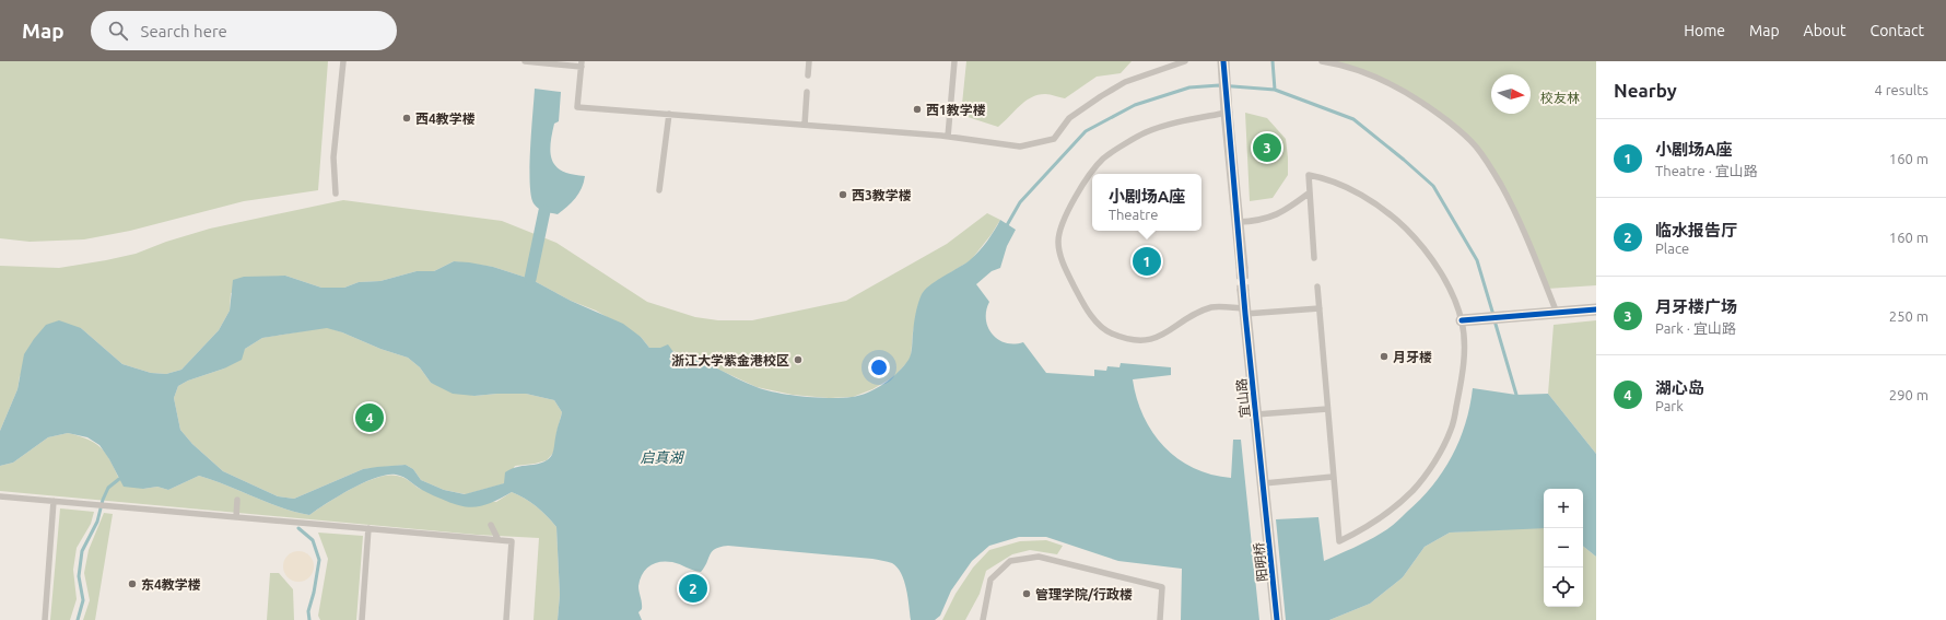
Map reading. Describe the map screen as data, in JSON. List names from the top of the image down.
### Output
{
  "streets": {
    "street": ["宜山路", "阳明桥"]
  },
  "crossings": [
    ["宜山路", "阳明桥"]
  ],
  "water": ["启真湖"],
  "parks": ["校友林"],
  "places": [
    "西1教学楼",
    "西4教学楼",
    "西3教学楼",
    "月牙楼",
    "浙江大学紫金港校区",
    "东4教学楼",
    "管理学院/行政楼"
  ],
  "north": "right",
  "page": {
    "header": "Map",
    "search": "Search here",
    "nav": [
      "Home",
      "Map",
      "About",
      "Contact"
    ],
    "heading": ["Nearby", "4 results"],
    "list": [
      {
        "mark": "1",
        "name": "小剧场A座",
        "note": "Theatre · 宜山路",
        "value": "160 m"
      },
      {
        "mark": "2",
        "name": "临水报告厅",
        "note": "Place",
        "value": "160 m"
      },
      {
        "mark": "3",
        "name": "月牙楼广场",
        "note": "Park · 宜山路",
        "value": "250 m"
      },
      {
        "mark": "4",
        "name": "湖心岛",
        "note": "Park",
        "value": "290 m"
      }
    ],
    "pins": [
      "3",
      "1",
      "4",
      "2"
    ],
    "popup": ["小剧场A座", "Theatre"],
    "map_buttons": ["+", "−"]
  }
}
